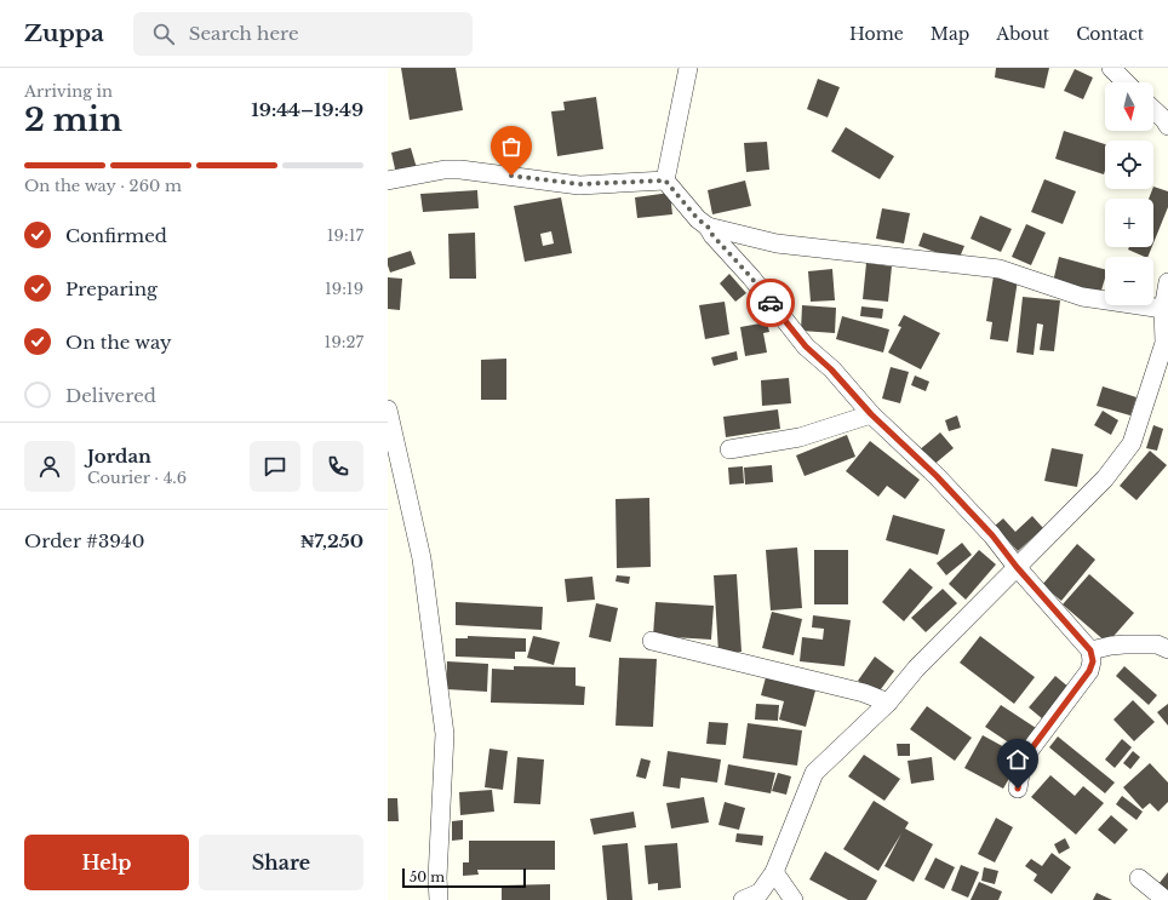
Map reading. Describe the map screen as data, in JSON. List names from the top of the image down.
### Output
{
  "scale_bar": "50 m",
  "north": "bottom",
  "page": {
    "header": "Zuppa",
    "search": "Search here",
    "nav": [
      "Home",
      "Map",
      "About",
      "Contact"
    ],
    "heading": ["2 min", "Arriving in", "19:44–19:49"],
    "panel": [
      "Jordan",
      "Courier · 4.6",
      "Order #3940",
      "₦7,250"
    ],
    "map_buttons": ["+", "−"],
    "bar": "On the way · 260 m",
    "list": [
      ["Confirmed", "19:17"],
      ["Preparing", "19:19"],
      ["On the way", "19:27"],
      "Delivered"
    ],
    "buttons": ["Help", "Share"],
    "scale": "50 m"
  }
}
